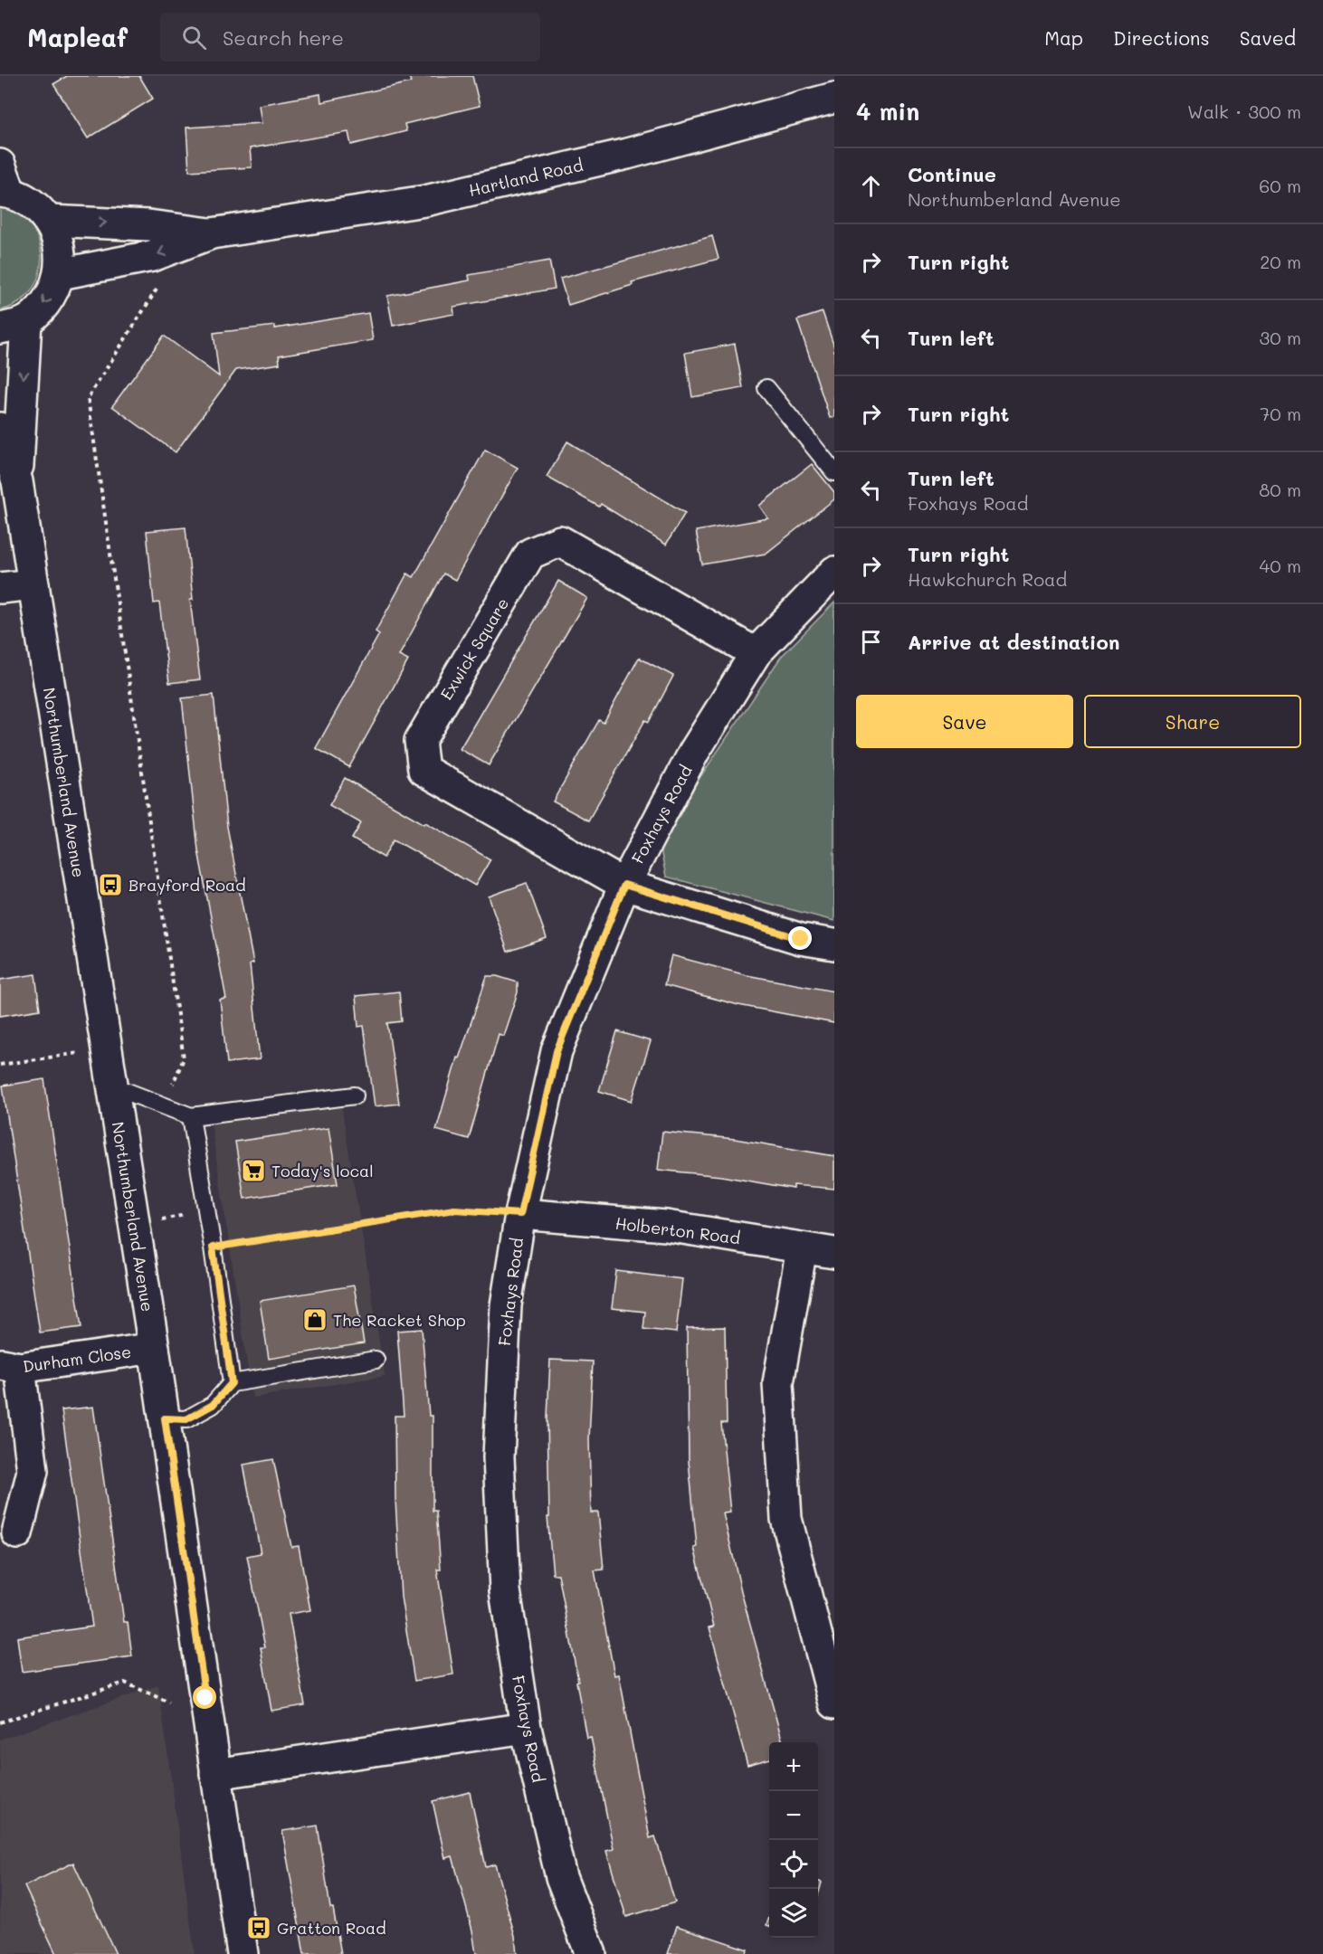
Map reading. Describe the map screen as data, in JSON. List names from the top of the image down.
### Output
{
  "streets": {
    "street": [
      "Hartland Road",
      "Exwick Square",
      "Northumberland Avenue",
      "Foxhays Road",
      "Holberton Road",
      "Durham Close"
    ]
  },
  "crossings": [
    ["Exwick Square", "Foxhays Road"],
    ["Northumberland Avenue", "Durham Close"],
    ["Foxhays Road", "Holberton Road"]
  ],
  "places": {
    "bus stop": ["Brayford Road", "Gratton Road"],
    "supermarket": ["Today's local"],
    "shop": ["The Racket Shop"]
  },
  "page": {
    "header": "Mapleaf",
    "search": "Search here",
    "nav": ["Map", "Directions", "Saved"],
    "heading": ["4 min", "Walk · 300 m"],
    "list": [
      ["Continue", "Northumberland Avenue", "60 m"],
      ["Turn right", "20 m"],
      ["Turn left", "30 m"],
      ["Turn right", "70 m"],
      ["Turn left", "Foxhays Road", "80 m"],
      ["Turn right", "Hawkchurch Road", "40 m"],
      "Arrive at destination"
    ],
    "buttons": ["Save", "Share"],
    "map_buttons": ["+", "−"]
  }
}
